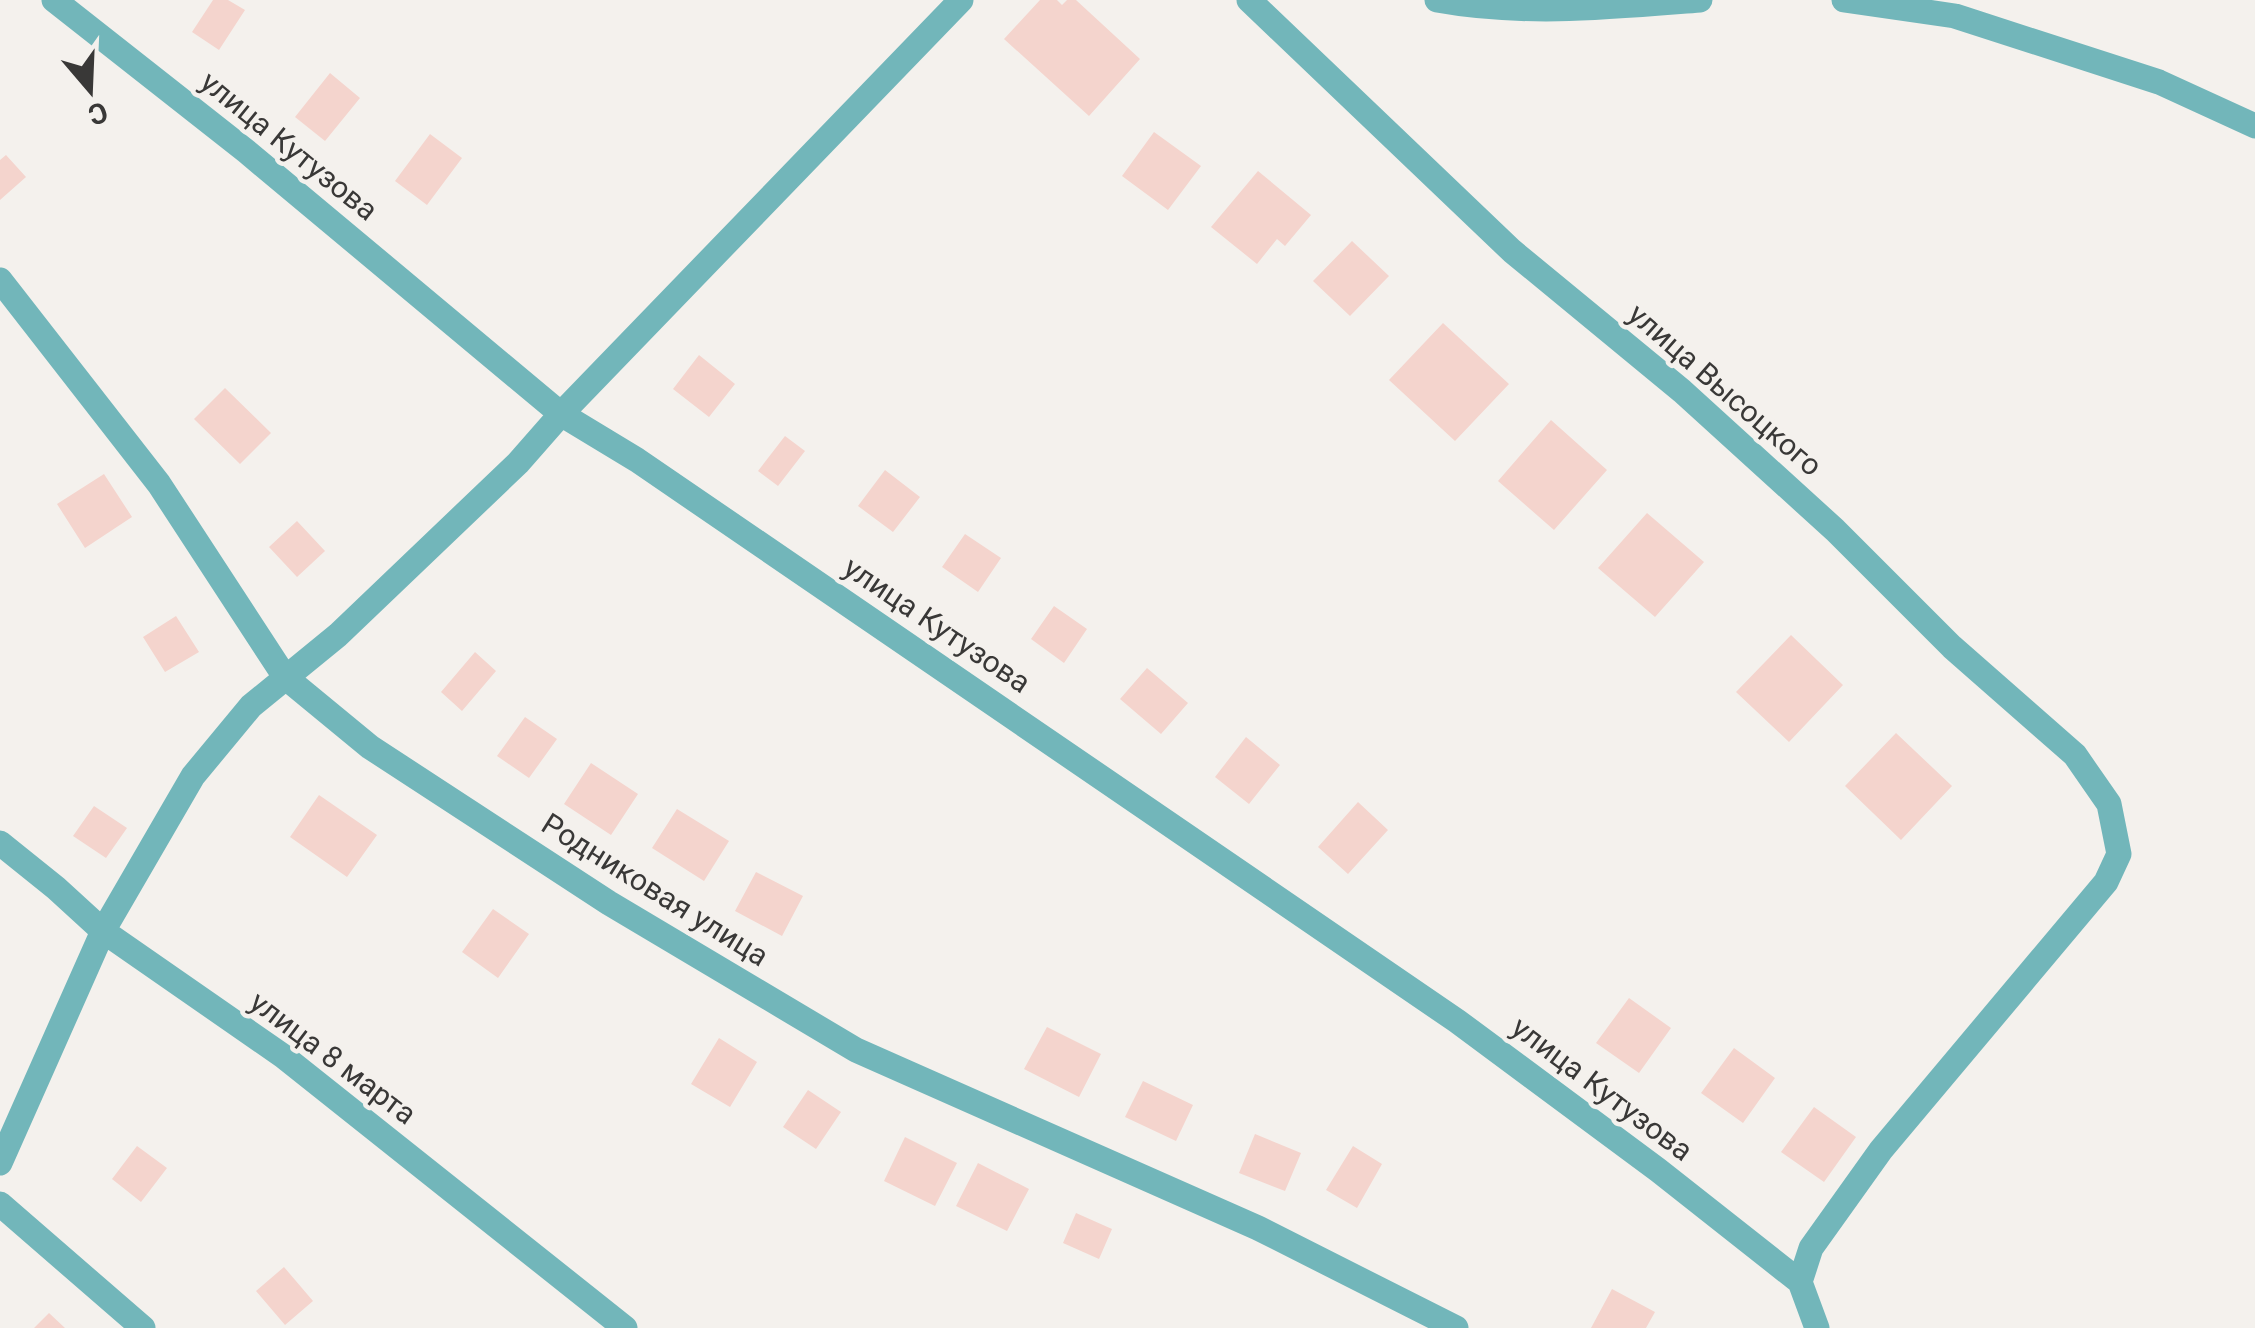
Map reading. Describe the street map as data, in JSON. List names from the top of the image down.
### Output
{
  "streets": {
    "street": [
      "улица Кутузова",
      "улица Высоцкого",
      "Родниковая улица",
      "улица 8 марта"
    ]
  },
  "crossings": [
    ["улица Кутузова", "улица Высоцкого"]
  ],
  "north": "bottom"
}
